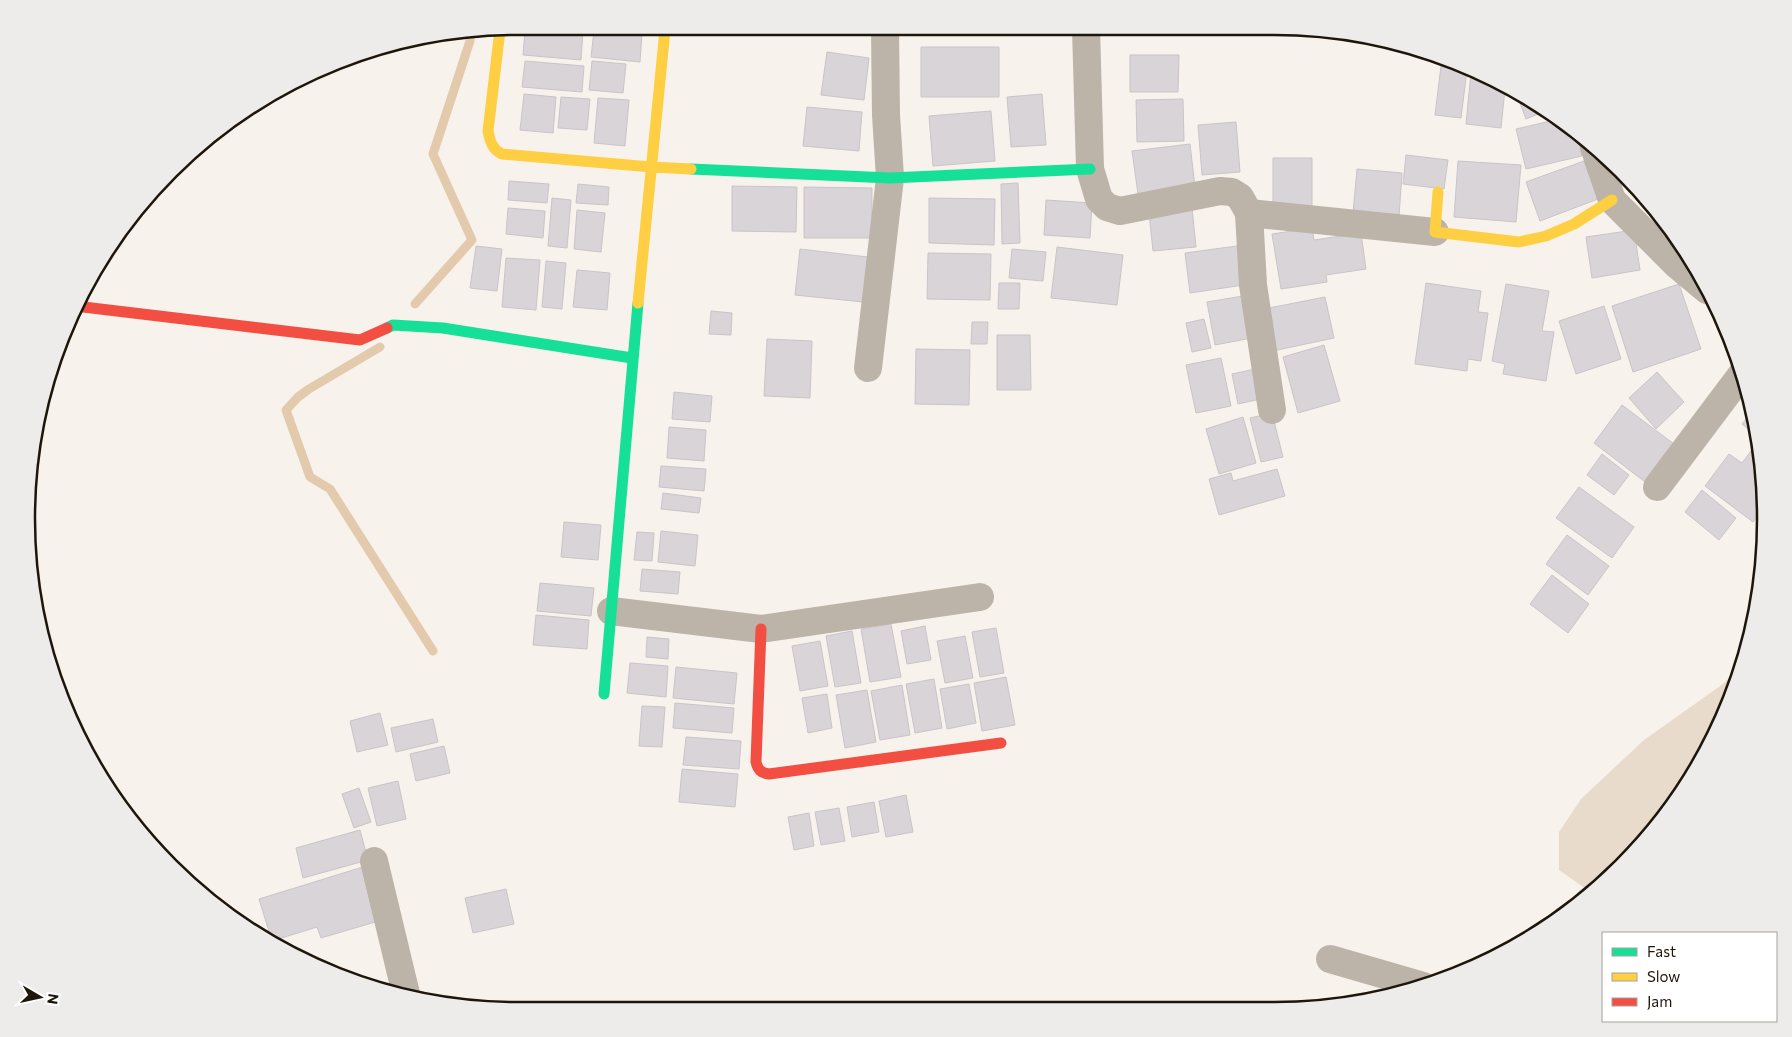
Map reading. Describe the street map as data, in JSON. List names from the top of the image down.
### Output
{
  "legend": ["Fast", "Slow", "Jam"],
  "north": "right"
}
